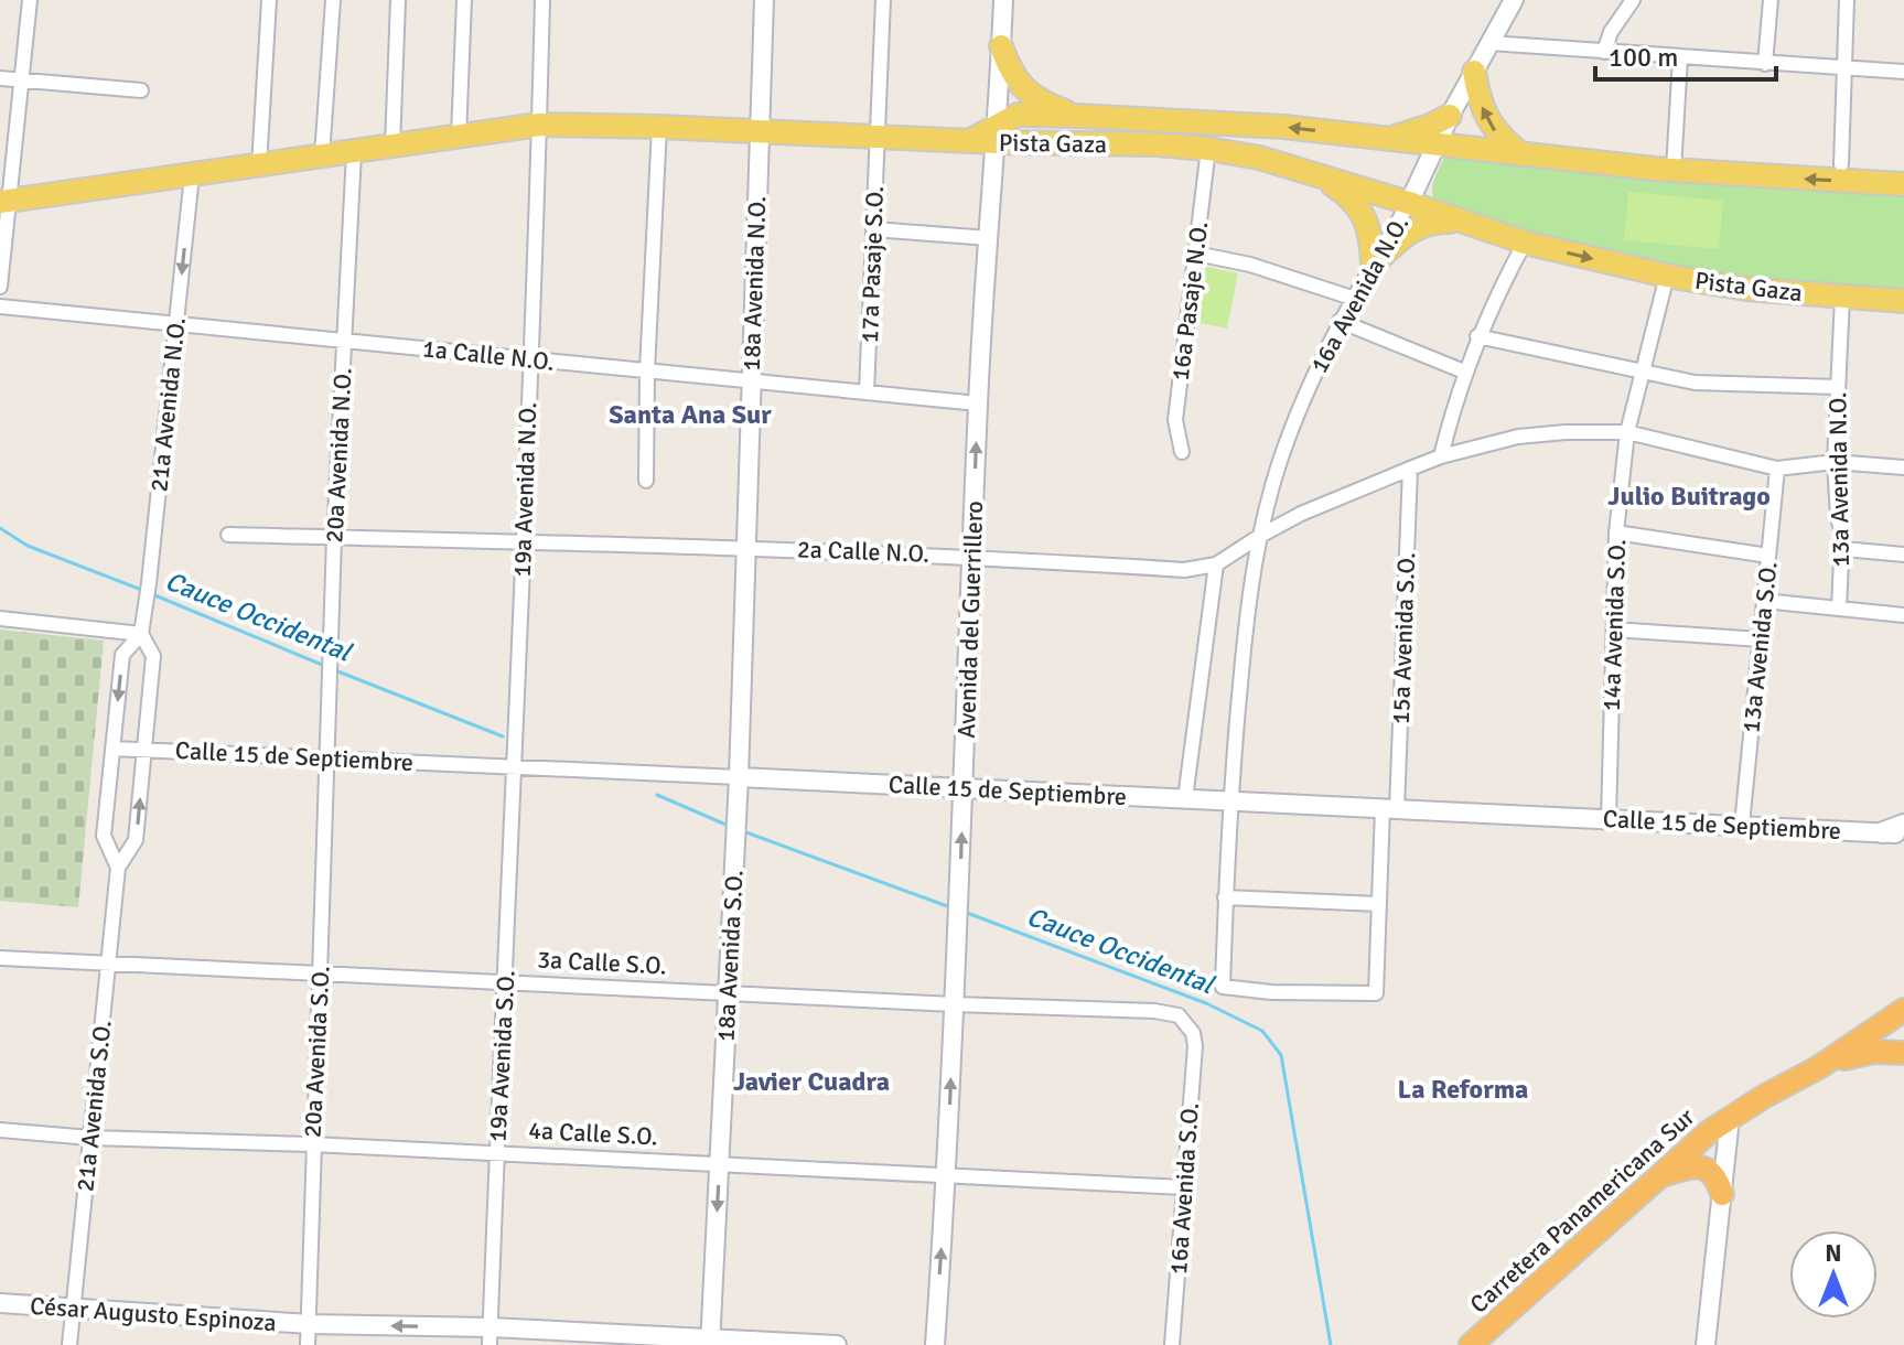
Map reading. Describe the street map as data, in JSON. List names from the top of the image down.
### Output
{
  "streets": {
    "highway": ["Carretera Panamericana Sur"],
    "main road": ["Pista Gaza"],
    "street": [
      "17a Pasaje S.O.",
      "18a Avenida N.O.",
      "16a Avenida N.O.",
      "16a Pasaje N.O.",
      "1a Calle N.O.",
      "21a Avenida N.O.",
      "20a Avenida N.O.",
      "13a Avenida N.O.",
      "19a Avenida N.O.",
      "2a Calle N.O.",
      "Avenida del Guerrillero",
      "14a Avenida S.O.",
      "15a Avenida S.O.",
      "13a Avenida S.O.",
      "Calle 15 de Septiembre",
      "18a Avenida S.O.",
      "3a Calle S.O.",
      "20a Avenida S.O.",
      "19a Avenida S.O.",
      "21a Avenida S.O.",
      "4a Calle S.O.",
      "16a Avenida S.O.",
      "César Augusto Espinoza"
    ]
  },
  "crossings": [
    ["Pista Gaza", "17a Pasaje S.O."],
    ["Pista Gaza", "16a Avenida N.O."],
    ["Pista Gaza", "16a Pasaje N.O."],
    ["Pista Gaza", "13a Avenida N.O."],
    ["Pista Gaza", "Avenida del Guerrillero"],
    ["Pista Gaza", "14a Avenida S.O."],
    ["17a Pasaje S.O.", "1a Calle N.O."],
    ["18a Avenida N.O.", "1a Calle N.O."],
    ["18a Avenida N.O.", "2a Calle N.O."],
    ["18a Avenida N.O.", "Calle 15 de Septiembre"],
    ["18a Avenida N.O.", "18a Avenida S.O."],
    ["16a Avenida N.O.", "2a Calle N.O."],
    ["16a Avenida N.O.", "15a Avenida S.O."],
    ["16a Avenida N.O.", "Calle 15 de Septiembre"],
    ["1a Calle N.O.", "21a Avenida N.O."],
    ["1a Calle N.O.", "20a Avenida N.O."],
    ["1a Calle N.O.", "19a Avenida N.O."],
    ["1a Calle N.O.", "Avenida del Guerrillero"],
    ["21a Avenida N.O.", "Calle 15 de Septiembre"],
    ["21a Avenida N.O.", "21a Avenida S.O."],
    ["20a Avenida N.O.", "2a Calle N.O."],
    ["20a Avenida N.O.", "Calle 15 de Septiembre"],
    ["20a Avenida N.O.", "20a Avenida S.O."],
    ["19a Avenida N.O.", "2a Calle N.O."],
    ["19a Avenida N.O.", "Calle 15 de Septiembre"],
    ["19a Avenida N.O.", "19a Avenida S.O."],
    ["2a Calle N.O.", "Avenida del Guerrillero"],
    ["2a Calle N.O.", "14a Avenida S.O."],
    ["2a Calle N.O.", "15a Avenida S.O."],
    ["Avenida del Guerrillero", "Calle 15 de Septiembre"],
    ["Avenida del Guerrillero", "3a Calle S.O."],
    ["Avenida del Guerrillero", "4a Calle S.O."],
    ["14a Avenida S.O.", "Calle 15 de Septiembre"],
    ["15a Avenida S.O.", "Calle 15 de Septiembre"],
    ["13a Avenida S.O.", "Calle 15 de Septiembre"],
    ["Calle 15 de Septiembre", "18a Avenida S.O."],
    ["Calle 15 de Septiembre", "20a Avenida S.O."],
    ["Calle 15 de Septiembre", "19a Avenida S.O."],
    ["Calle 15 de Septiembre", "21a Avenida S.O."],
    ["18a Avenida S.O.", "3a Calle S.O."],
    ["18a Avenida S.O.", "4a Calle S.O."],
    ["18a Avenida S.O.", "César Augusto Espinoza"],
    ["3a Calle S.O.", "20a Avenida S.O."],
    ["3a Calle S.O.", "19a Avenida S.O."],
    ["3a Calle S.O.", "21a Avenida S.O."],
    ["3a Calle S.O.", "16a Avenida S.O."],
    ["20a Avenida S.O.", "4a Calle S.O."],
    ["20a Avenida S.O.", "César Augusto Espinoza"],
    ["19a Avenida S.O.", "4a Calle S.O."],
    ["19a Avenida S.O.", "César Augusto Espinoza"],
    ["21a Avenida S.O.", "4a Calle S.O."],
    ["21a Avenida S.O.", "César Augusto Espinoza"],
    ["4a Calle S.O.", "16a Avenida S.O."]
  ],
  "one_way": ["Avenida del Guerrillero"],
  "districts": [
    "Santa Ana Sur",
    "Julio Buitrago",
    "Javier Cuadra",
    "La Reforma"
  ],
  "water": ["Cauce Occidental"],
  "scale_bar": "100 m",
  "north": "top"
}
